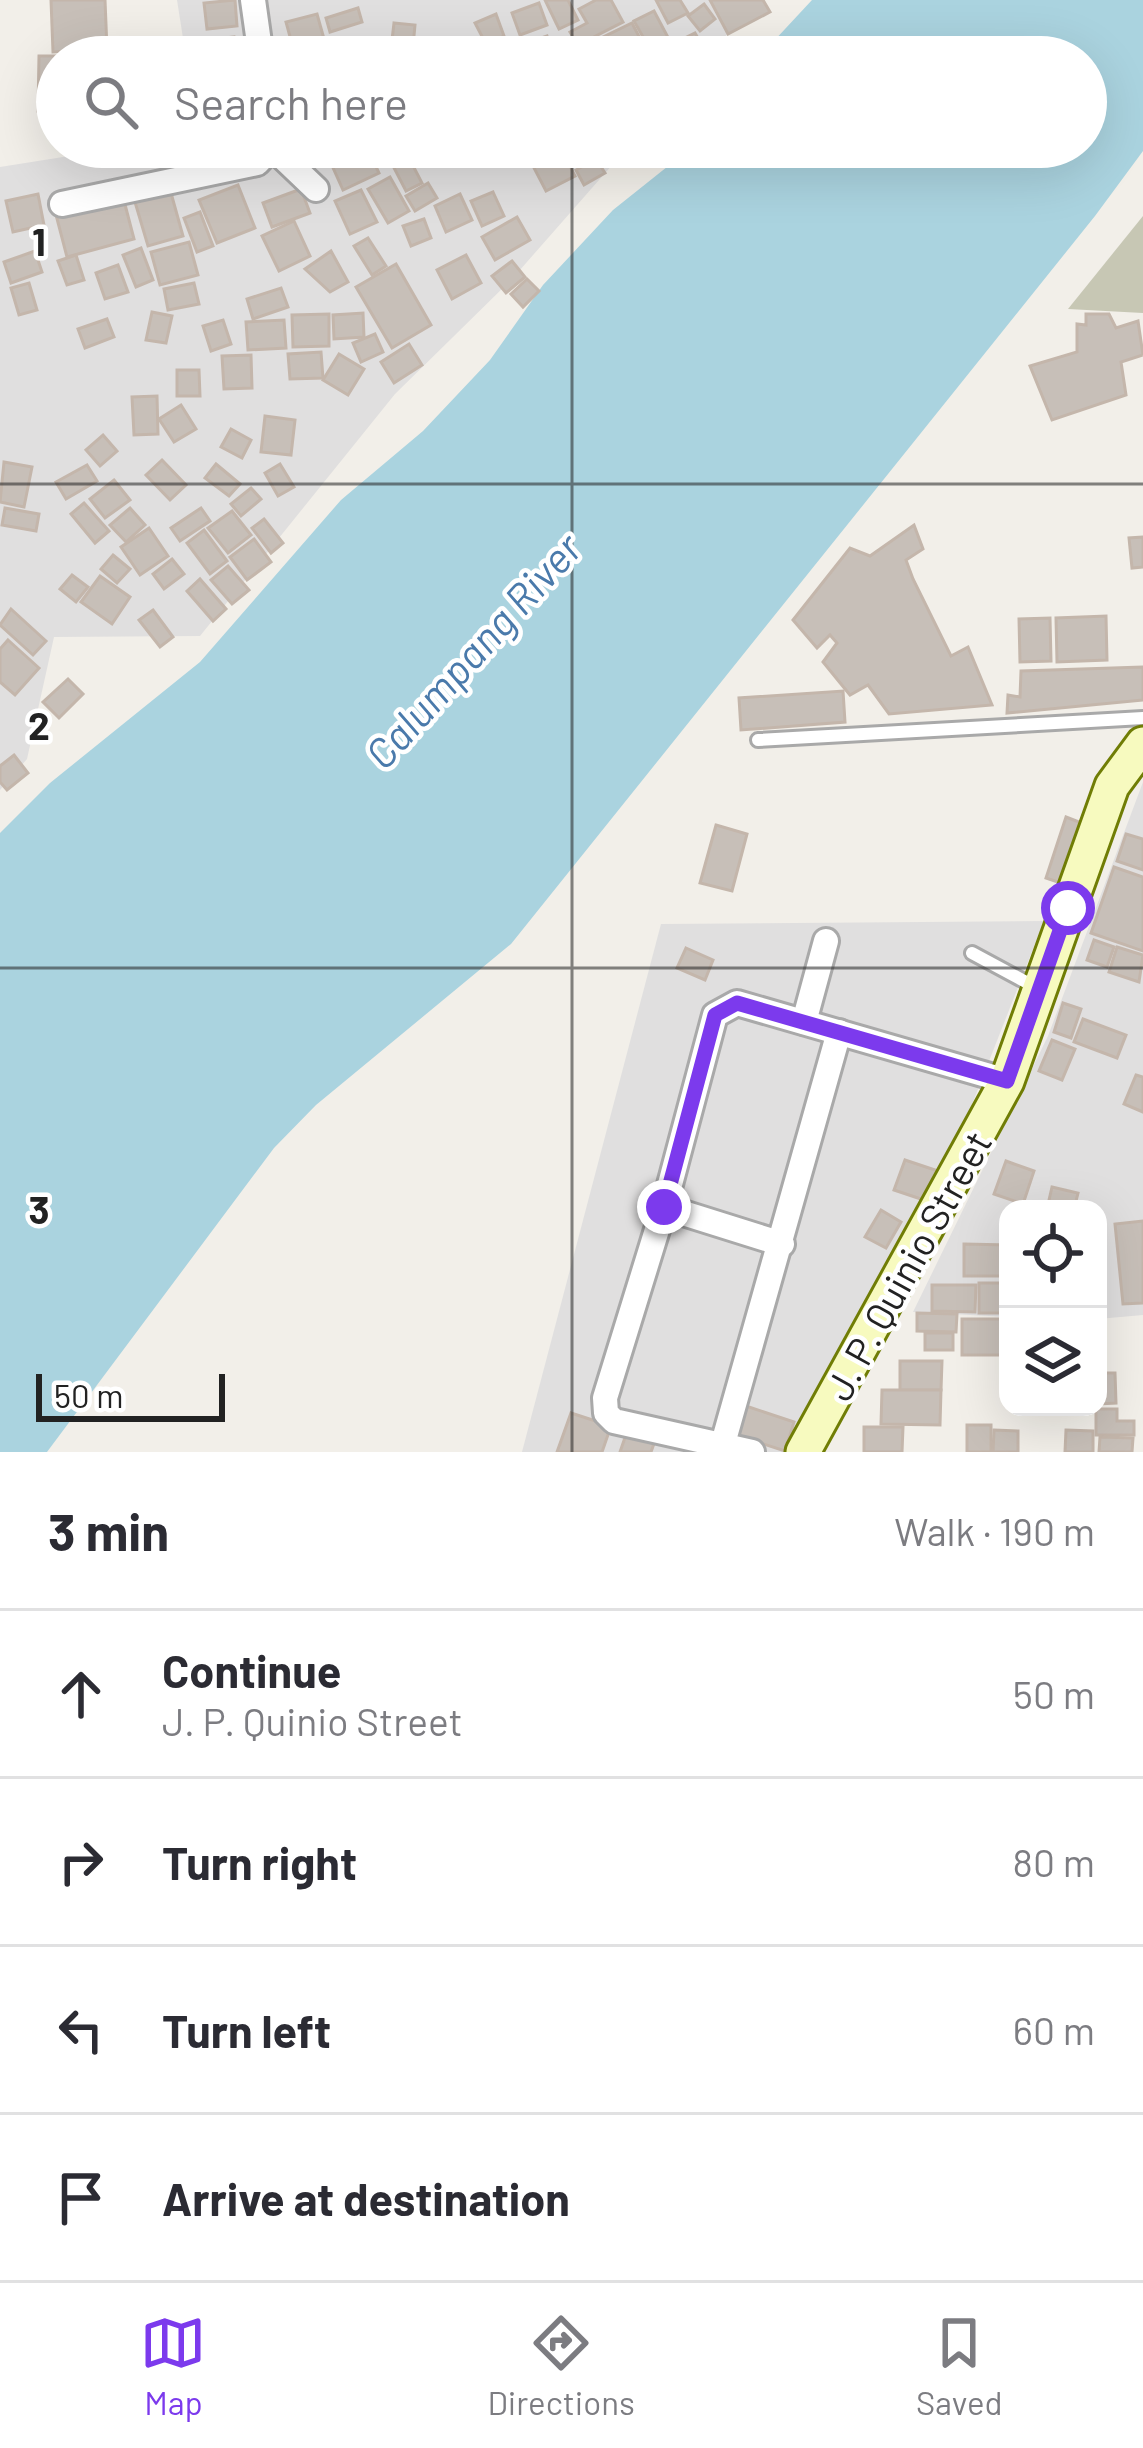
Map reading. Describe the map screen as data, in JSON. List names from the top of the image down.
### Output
{
  "streets": {
    "street": ["J. P. Quinio Street"]
  },
  "water": ["Calumpang River"],
  "scale_bar": "50 m",
  "page": {
    "search": "Search here",
    "scale": "50 m",
    "heading": ["3 min", "Walk · 190 m"],
    "list": [
      ["Continue", "J. P. Quinio Street", "50 m"],
      ["Turn right", "80 m"],
      ["Turn left", "60 m"],
      "Arrive at destination"
    ],
    "nav": ["Map", "Directions", "Saved"]
  },
  "grid": {
    "rows": ["1", "2", "3"]
  }
}
